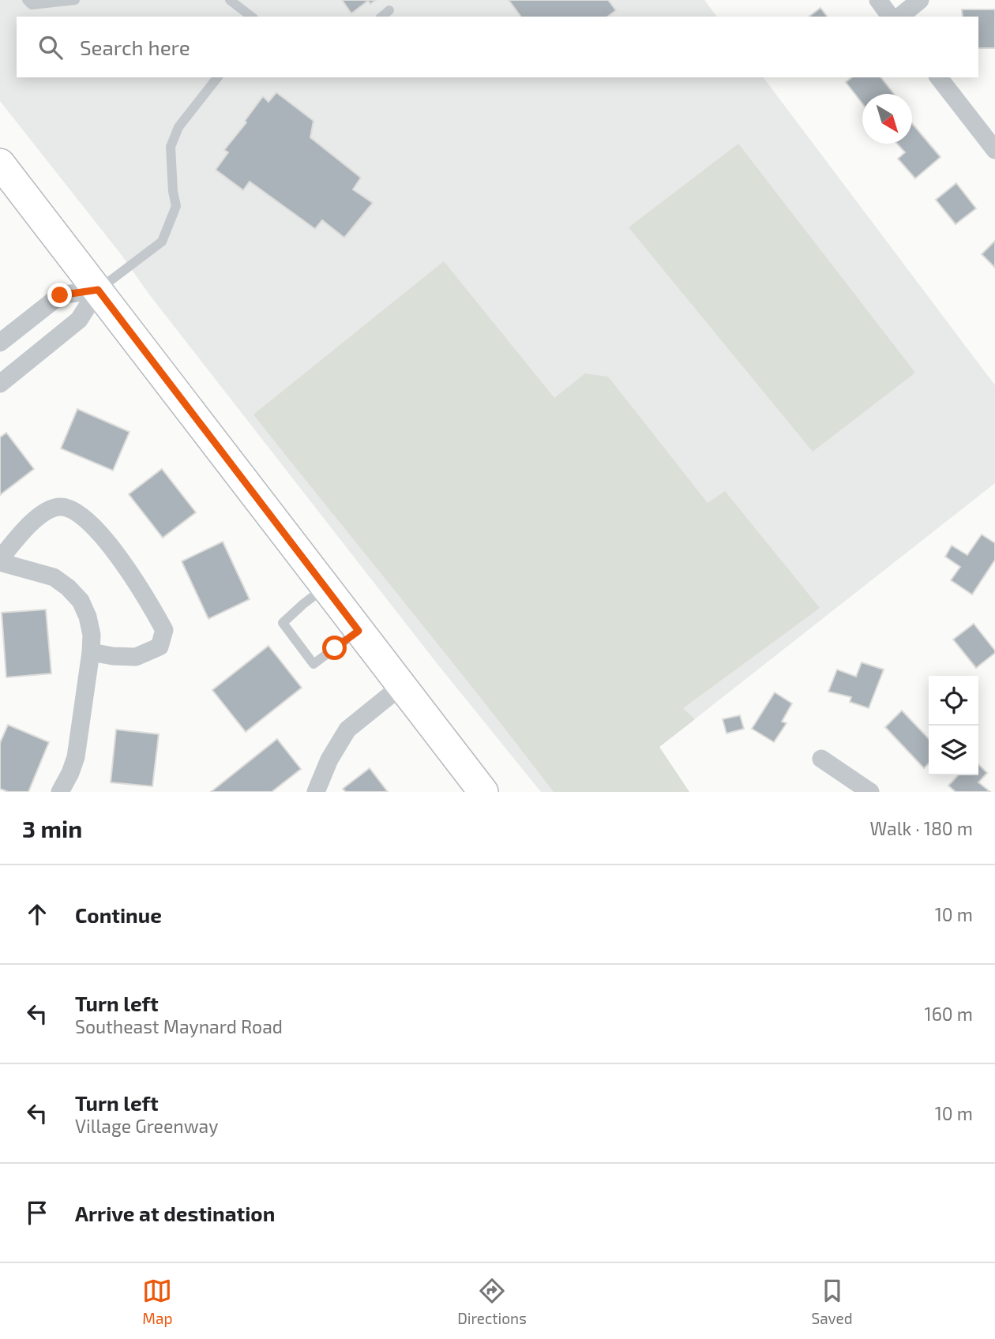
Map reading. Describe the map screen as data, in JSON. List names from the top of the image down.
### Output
{
  "north": "bottom right",
  "page": {
    "search": "Search here",
    "heading": ["3 min", "Walk · 180 m"],
    "list": [
      ["Continue", "10 m"],
      ["Turn left", "Southeast Maynard Road", "160 m"],
      ["Turn left", "Village Greenway", "10 m"],
      "Arrive at destination"
    ],
    "nav": ["Map", "Directions", "Saved"]
  }
}
